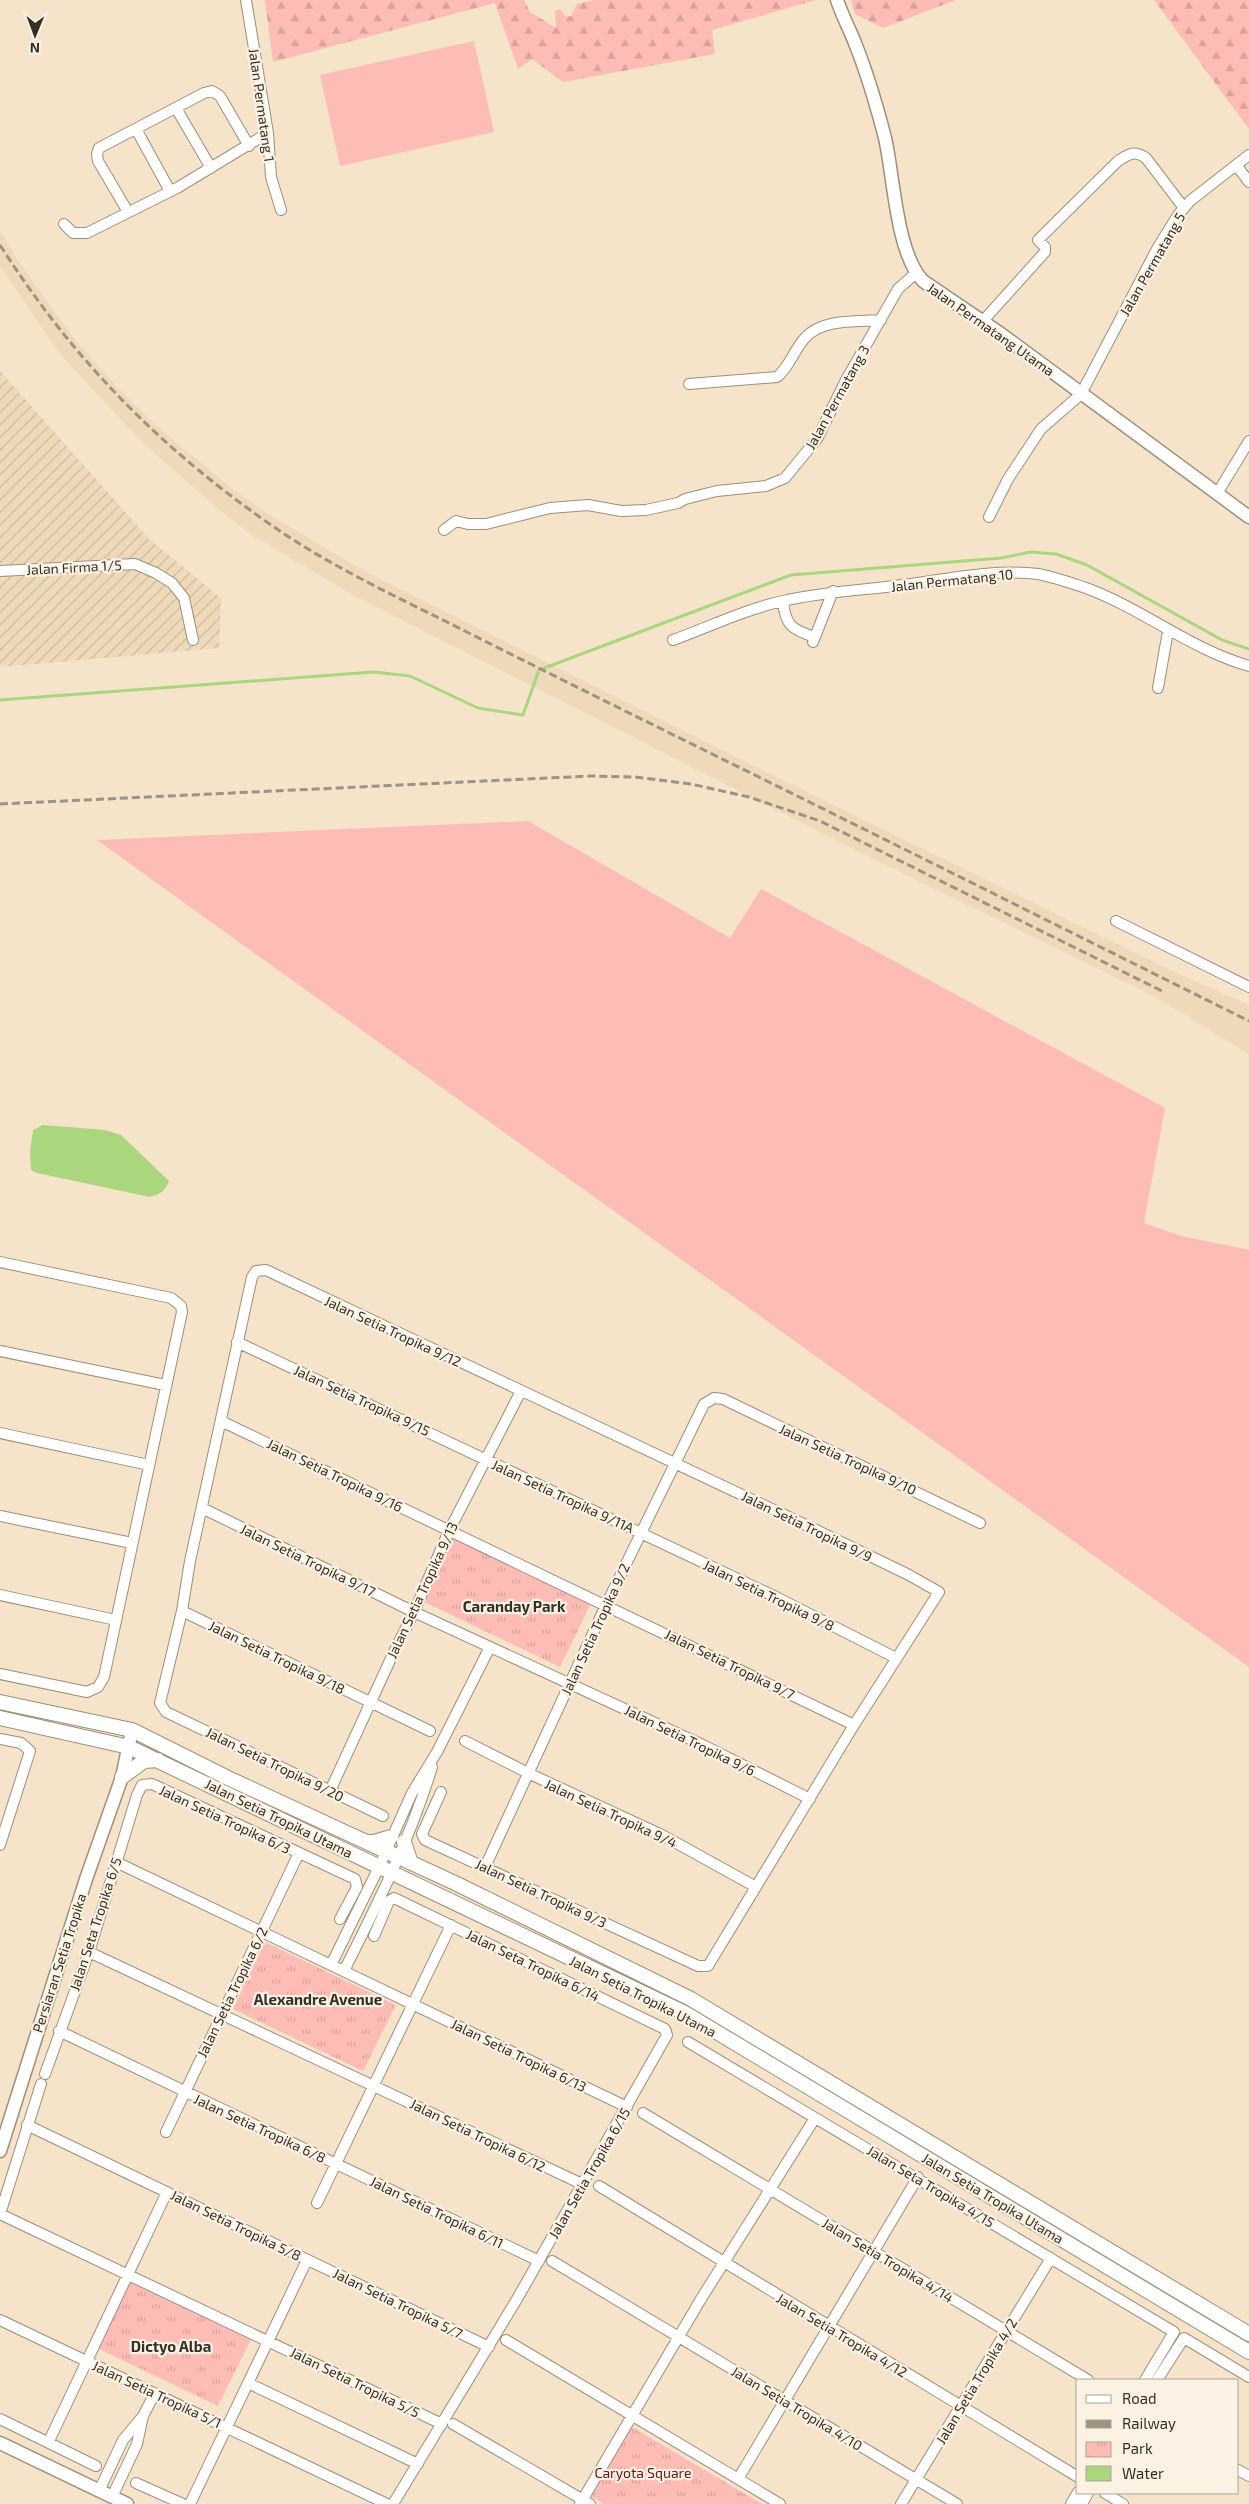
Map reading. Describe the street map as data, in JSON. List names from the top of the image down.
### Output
{
  "streets": {
    "main road": ["Jalan Setia Tropika Utama"],
    "street": [
      "Jalan Permatang 1",
      "Jalan Permatang 5",
      "Jalan Permatang Utama",
      "Jalan Permatang 3",
      "Jalan Firma 1/5",
      "Jalan Permatang 10",
      "Jalan Setia Tropika 9/12",
      "Jalan Setia Tropika 9/15",
      "Jalan Setia Tropika 9/10",
      "Jalan Setia Tropika 9/16",
      "Jalan Setia Tropika 9/11A",
      "Jalan Setia Tropika 9/9",
      "Jalan Setia Tropika 9/17",
      "Jalan Setia Tropika 9/13",
      "Jalan Setia Tropika 9/8",
      "Jalan Setia Tropika 9/2",
      "Jalan Setia Tropika 9/18",
      "Jalan Setia Tropika 9/7",
      "Jalan Setia Tropika 9/6",
      "Jalan Setia Tropika 9/20",
      "Jalan Setia Tropika 9/4",
      "Jalan Setia Tropika 6/3",
      "Jalan Setia Tropika 9/3",
      "Jalan Seta Tropika 6/5",
      "Persiaran Setia Tropika",
      "Jalan Seta Tropika 6/14",
      "Jalan Setia Tropika 6/2",
      "Jalan Setia Tropika 6/13",
      "Jalan Setia Tropika 6/8",
      "Jalan Setia Tropika 6/12",
      "Jalan Setia Tropika 6/15",
      "Jalan Seta Tropika 4/15",
      "Jalan Setia Tropika 6/11",
      "Jalan Setia Tropika 5/8",
      "Jalan Setia Tropika 4/14",
      "Jalan Setia Tropika 5/7",
      "Jalan Setia Tropika 4/12",
      "Jalan Setia Tropika 4/2",
      "Jalan Setia Tropika 5/5",
      "Jalan Setia Tropika 5/1",
      "Jalan Setia Tropika 4/10"
    ]
  },
  "crossings": [
    ["Jalan Permatang 5", "Jalan Permatang Utama"],
    ["Jalan Permatang Utama", "Jalan Permatang 3"],
    ["Jalan Setia Tropika 9/12", "Jalan Setia Tropika 9/15"],
    ["Jalan Setia Tropika 9/12", "Jalan Setia Tropika 9/9"],
    ["Jalan Setia Tropika 9/12", "Jalan Setia Tropika 9/13"],
    ["Jalan Setia Tropika 9/12", "Jalan Setia Tropika 9/2"],
    ["Jalan Setia Tropika 9/15", "Jalan Setia Tropika 9/11A"],
    ["Jalan Setia Tropika 9/15", "Jalan Setia Tropika 9/13"],
    ["Jalan Setia Tropika 9/10", "Jalan Setia Tropika 9/2"],
    ["Jalan Setia Tropika 9/16", "Jalan Setia Tropika 9/13"],
    ["Jalan Setia Tropika 9/16", "Jalan Setia Tropika 9/2"],
    ["Jalan Setia Tropika 9/16", "Jalan Setia Tropika 9/7"],
    ["Jalan Setia Tropika 9/11A", "Jalan Setia Tropika 9/13"],
    ["Jalan Setia Tropika 9/11A", "Jalan Setia Tropika 9/8"],
    ["Jalan Setia Tropika 9/11A", "Jalan Setia Tropika 9/2"],
    ["Jalan Setia Tropika 9/9", "Jalan Setia Tropika 9/8"],
    ["Jalan Setia Tropika 9/9", "Jalan Setia Tropika 9/2"],
    ["Jalan Setia Tropika 9/17", "Jalan Setia Tropika 9/13"],
    ["Jalan Setia Tropika 9/17", "Jalan Setia Tropika 9/6"],
    ["Jalan Setia Tropika 9/13", "Jalan Setia Tropika 9/18"],
    ["Jalan Setia Tropika 9/13", "Jalan Setia Tropika 9/20"],
    ["Jalan Setia Tropika 9/8", "Jalan Setia Tropika 9/2"],
    ["Jalan Setia Tropika 9/2", "Jalan Setia Tropika 9/7"],
    ["Jalan Setia Tropika 9/2", "Jalan Setia Tropika 9/6"],
    ["Jalan Setia Tropika 9/2", "Jalan Setia Tropika 9/4"],
    ["Jalan Setia Tropika 9/2", "Jalan Setia Tropika 9/3"],
    ["Jalan Setia Tropika 9/18", "Jalan Setia Tropika 9/20"],
    ["Jalan Setia Tropika 9/4", "Jalan Setia Tropika 9/3"],
    ["Jalan Setia Tropika Utama", "Persiaran Setia Tropika"],
    ["Jalan Setia Tropika 6/3", "Jalan Seta Tropika 6/5"],
    ["Jalan Setia Tropika 6/3", "Jalan Setia Tropika 6/2"],
    ["Jalan Seta Tropika 6/5", "Jalan Setia Tropika 6/13"],
    ["Jalan Seta Tropika 6/5", "Jalan Setia Tropika 6/8"],
    ["Jalan Seta Tropika 6/5", "Jalan Setia Tropika 6/12"],
    ["Jalan Seta Tropika 6/14", "Jalan Setia Tropika 6/15"],
    ["Jalan Setia Tropika 6/2", "Jalan Setia Tropika 6/13"],
    ["Jalan Setia Tropika 6/2", "Jalan Setia Tropika 6/8"],
    ["Jalan Setia Tropika 6/2", "Jalan Setia Tropika 6/12"],
    ["Jalan Setia Tropika 6/13", "Jalan Setia Tropika 6/15"],
    ["Jalan Setia Tropika 6/8", "Jalan Setia Tropika 6/11"],
    ["Jalan Setia Tropika 6/12", "Jalan Setia Tropika 6/15"],
    ["Jalan Setia Tropika 6/15", "Jalan Setia Tropika 6/11"],
    ["Jalan Setia Tropika 6/15", "Jalan Setia Tropika 5/7"],
    ["Jalan Setia Tropika 6/15", "Jalan Setia Tropika 5/5"],
    ["Jalan Seta Tropika 4/15", "Jalan Setia Tropika 4/2"],
    ["Jalan Setia Tropika 5/8", "Jalan Setia Tropika 5/7"],
    ["Jalan Setia Tropika 4/14", "Jalan Setia Tropika 4/2"],
    ["Jalan Setia Tropika 4/12", "Jalan Setia Tropika 4/2"],
    ["Jalan Setia Tropika 4/2", "Jalan Setia Tropika 4/10"]
  ],
  "districts": ["Caranday Park", "Alexandre Avenue", "Dictyo Alba"],
  "parks": ["Caryota Square"],
  "legend": [
    "Road",
    "Railway",
    "Park",
    "Water"
  ],
  "north": "bottom"
}
